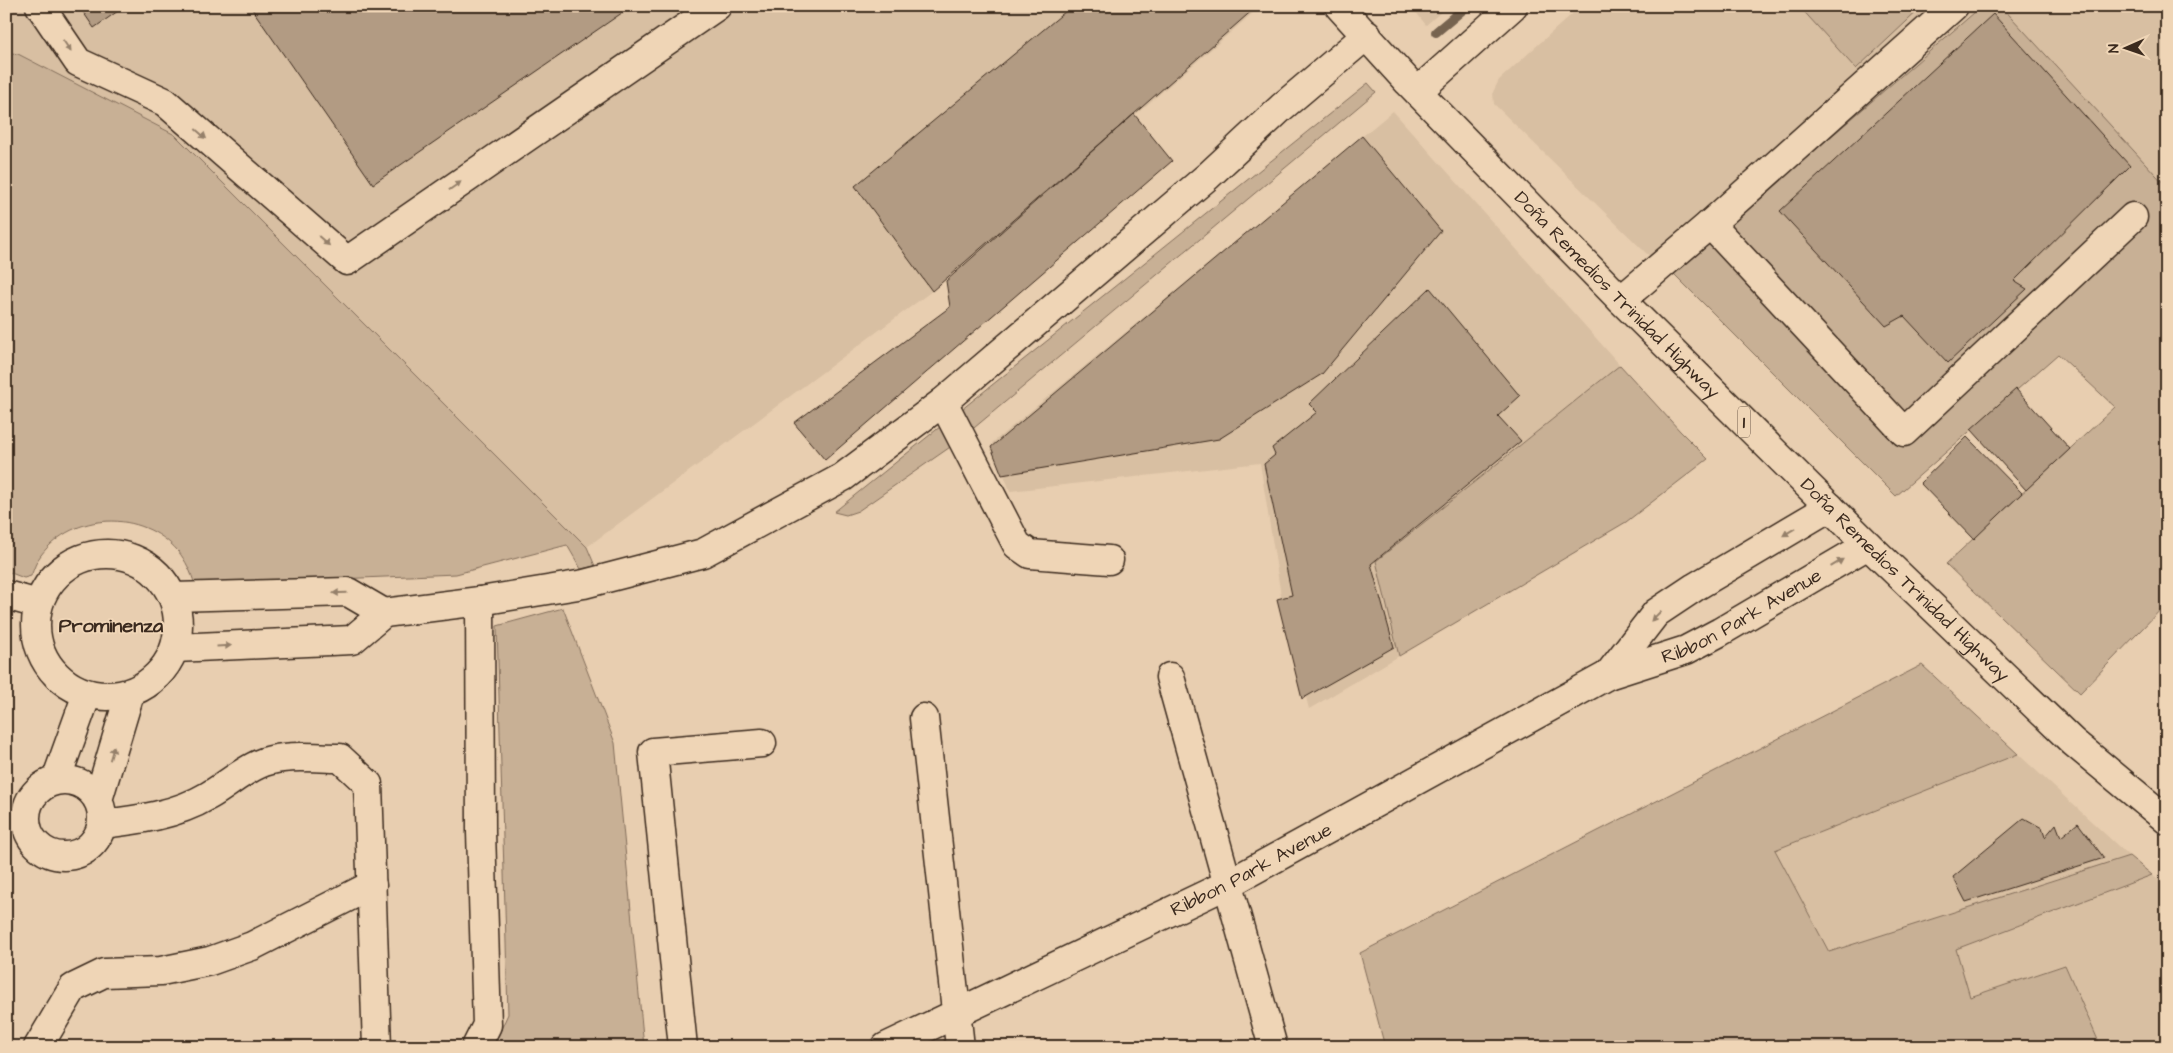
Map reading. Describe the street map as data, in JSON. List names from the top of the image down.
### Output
{
  "streets": {
    "main road": ["Doña Remedios Trinidad Highway", "1", "Ribbon Park Avenue"]
  },
  "crossings": [
    ["Doña Remedios Trinidad Highway", "Ribbon Park Avenue"]
  ],
  "districts": ["Prominenza"],
  "north": "left"
}
